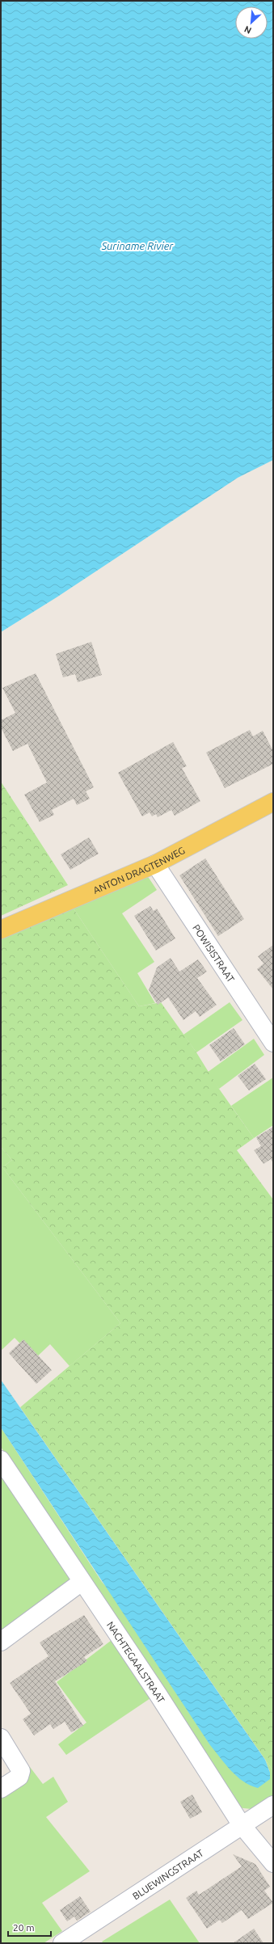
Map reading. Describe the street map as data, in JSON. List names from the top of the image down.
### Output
{
  "streets": {
    "main road": ["ANTON DRAGTENWEG"],
    "street": ["POWISISTRAAT", "NACHTEGAALSTRAAT", "BLUEWINGSTRAAT"]
  },
  "crossings": [
    ["ANTON DRAGTENWEG", "POWISISTRAAT"],
    ["NACHTEGAALSTRAAT", "BLUEWINGSTRAAT"]
  ],
  "water": ["Suriname Rivier"],
  "scale_bar": "20 m",
  "north": "bottom left"
}
